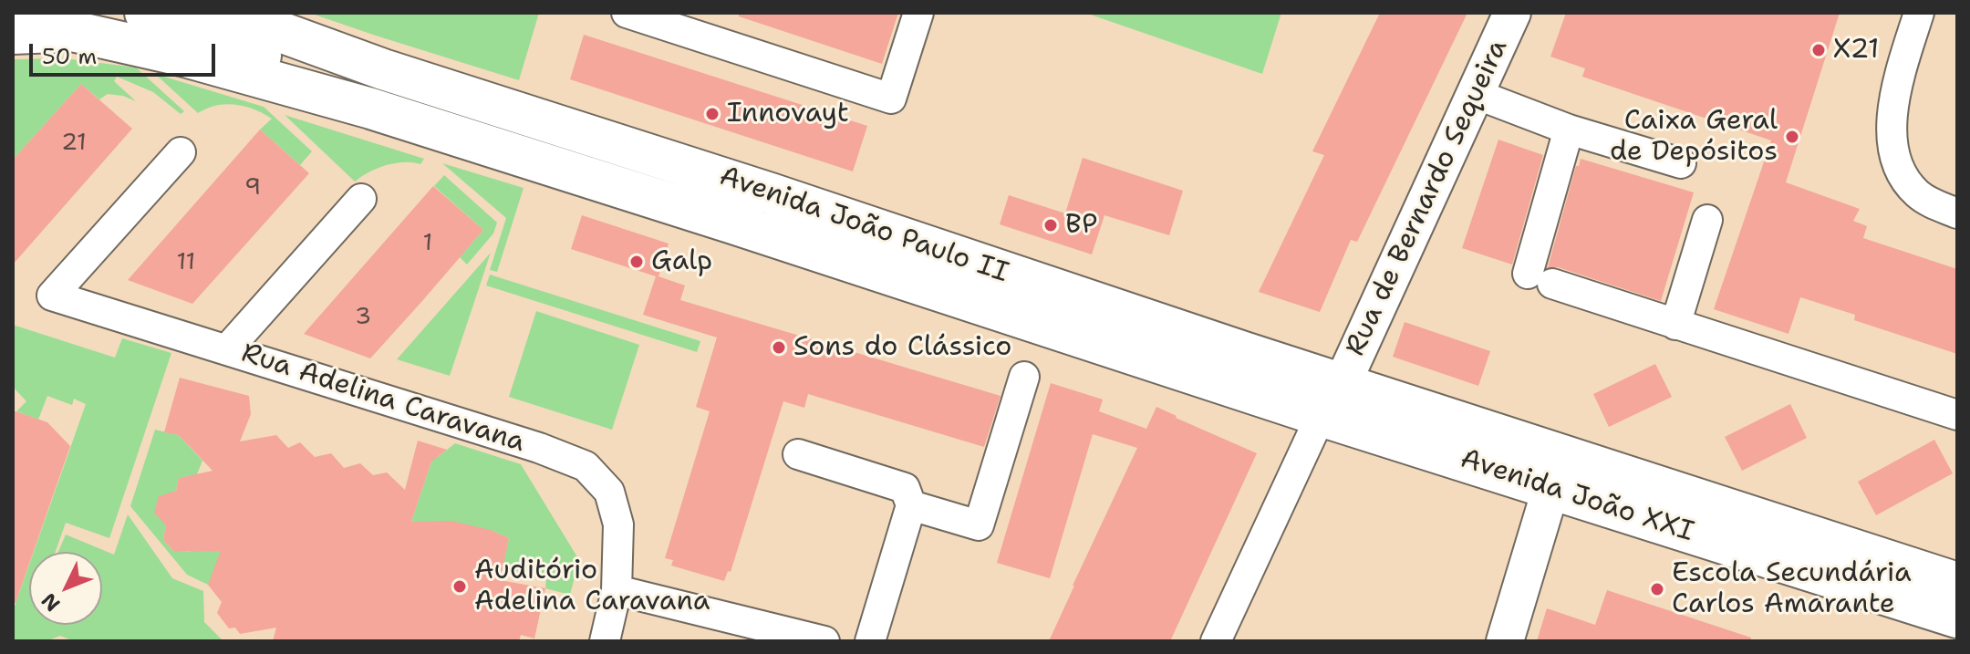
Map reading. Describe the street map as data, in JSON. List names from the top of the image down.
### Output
{
  "streets": {
    "main road": ["Avenida João Paulo II", "Avenida João XXI"],
    "street": ["Rua de Bernardo Sequeira", "Rua Adelina Caravana"]
  },
  "crossings": [
    ["Rua de Bernardo Sequeira", "Avenida João Paulo II"],
    ["Rua de Bernardo Sequeira", "Avenida João XXI"],
    ["Avenida João Paulo II", "Avenida João XXI"]
  ],
  "places": [
    "X21",
    "Innovayt",
    "Caixa Geral de Depósitos",
    "BP",
    "Galp",
    "Sons do Clássico",
    "Auditório Adelina Caravana",
    "Escola Secundária Carlos Amarante"
  ],
  "house_numbers": [
    "21",
    "9",
    "1",
    "11",
    "3"
  ],
  "scale_bar": "50 m",
  "north": "bottom left"
}
